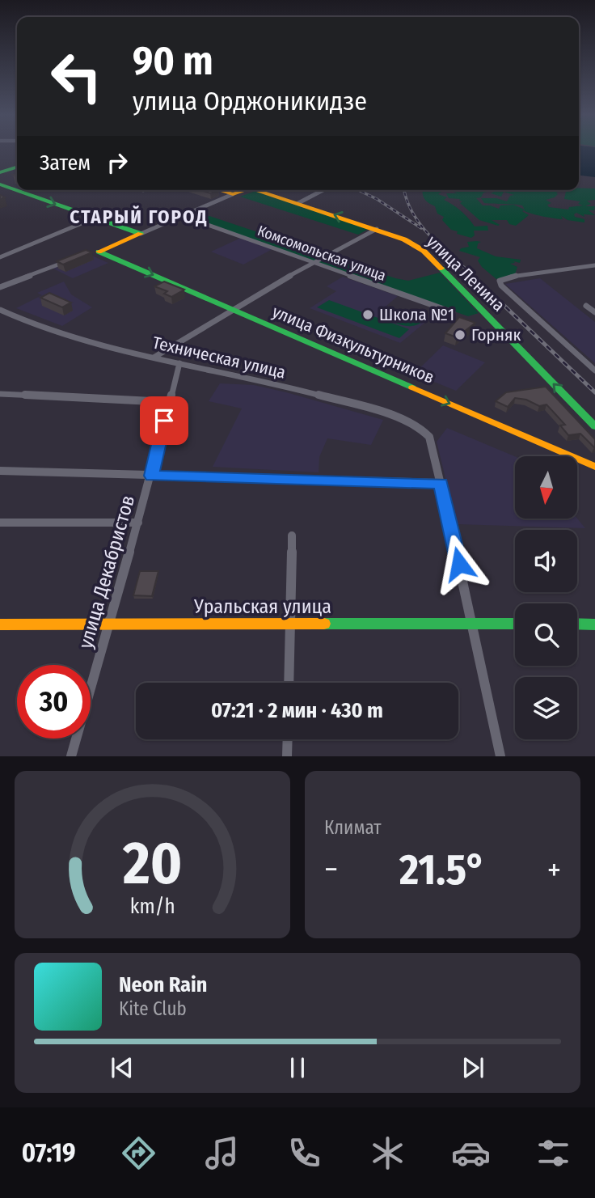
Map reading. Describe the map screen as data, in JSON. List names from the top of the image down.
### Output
{
  "streets": {
    "street": [
      "Комсомольская улица",
      "улица Ленина",
      "улица Физкультурников",
      "Техническая улица",
      "улица Декабристов",
      "Уральская улица"
    ]
  },
  "crossings": [
    ["Техническая улица", "улица Декабристов"],
    ["улица Декабристов", "Уральская улица"]
  ],
  "one_way": ["улица Ленина", "улица Физкультурников"],
  "districts": ["СТАРЫЙ ГОРОД"],
  "places": ["Школа №1", "Горняк"],
  "north": "bottom",
  "page": {
    "turn": ["90 m", "улица Орджоникидзе"],
    "then": "Затем",
    "limit": "30",
    "trip": "07:21 · 2 мин · 430 m",
    "tile": "Климат",
    "heat": ["−", "21.5°", "+"],
    "song": ["Neon Rain", "Kite Club"],
    "tabs": "07:19",
    "gauge": ["20", "km/h"]
  }
}
